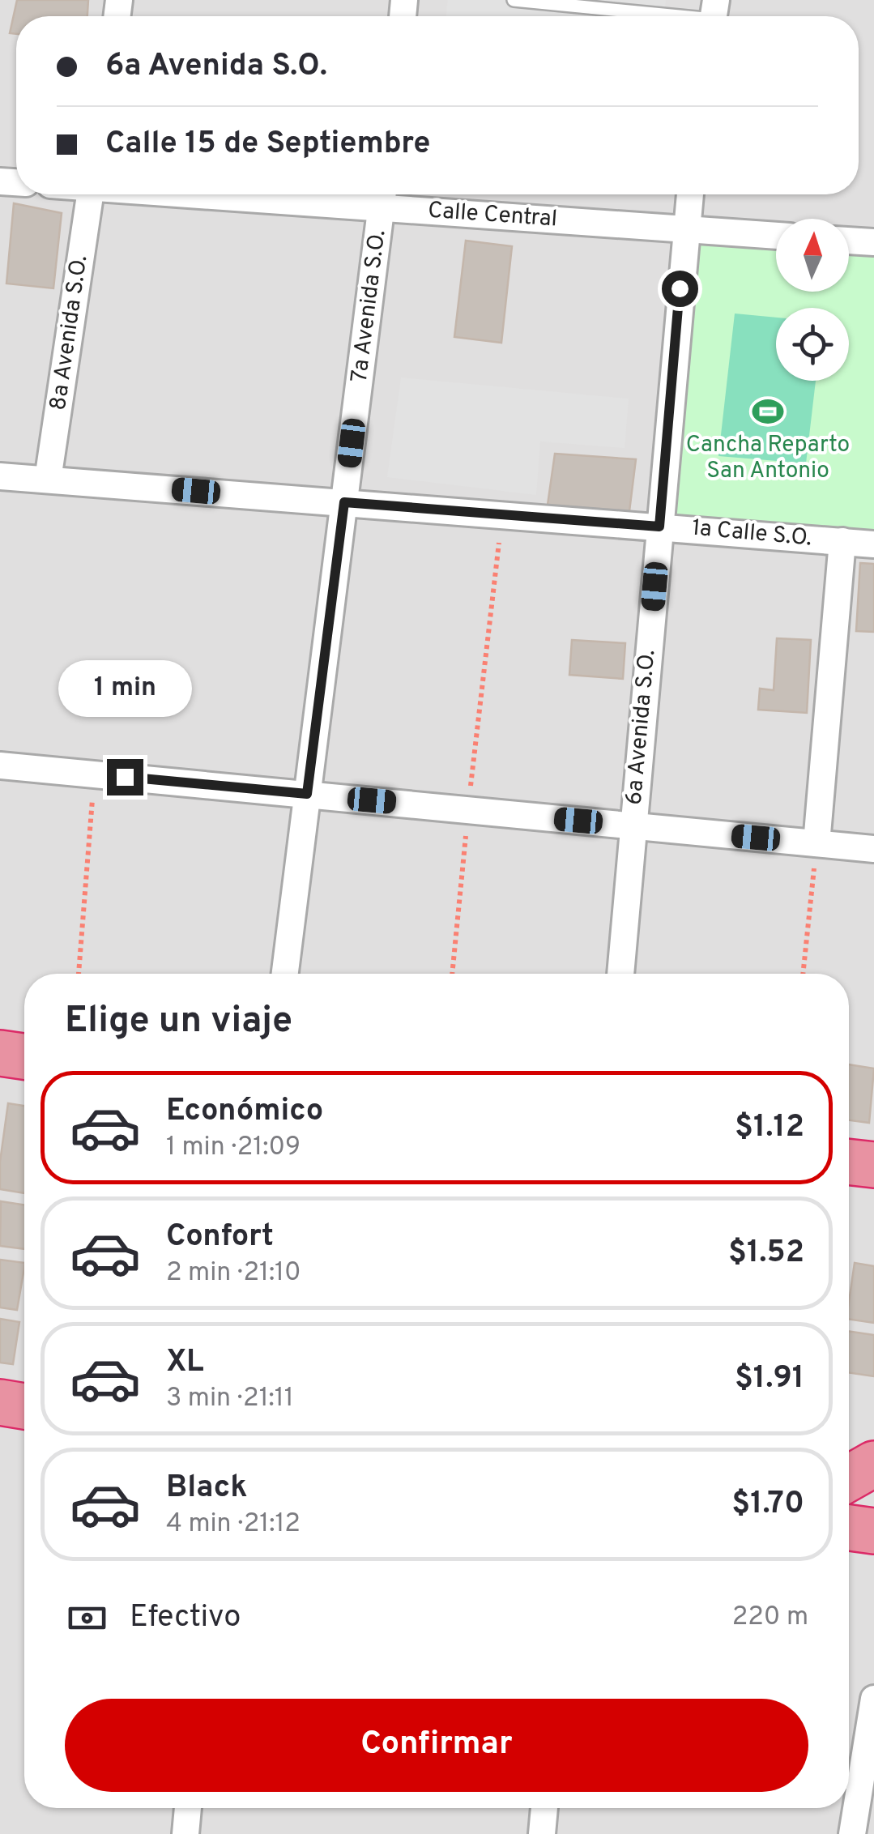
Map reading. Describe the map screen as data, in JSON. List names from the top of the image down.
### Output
{
  "streets": {
    "street": [
      "Calle Central",
      "7a Avenida S.O.",
      "8a Avenida S.O.",
      "1a Calle S.O.",
      "6a Avenida S.O."
    ]
  },
  "crossings": [
    ["Calle Central", "7a Avenida S.O."],
    ["Calle Central", "6a Avenida S.O."],
    ["7a Avenida S.O.", "1a Calle S.O."],
    ["8a Avenida S.O.", "1a Calle S.O."],
    ["1a Calle S.O.", "6a Avenida S.O."]
  ],
  "places": {
    "sports": ["Cancha Reparto San Antonio"]
  },
  "north": "top",
  "page": {
    "banner": ["6a Avenida S.O.", "Calle 15 de Septiembre"],
    "bubble": "1 min",
    "heading": "Elige un viaje",
    "list": [
      {
        "name": "Económico",
        "note": "1 min · 21:09",
        "value": "$1.12"
      },
      {
        "name": "Confort",
        "note": "2 min · 21:10",
        "value": "$1.52"
      },
      {
        "name": "XL",
        "note": "3 min · 21:11",
        "value": "$1.91"
      },
      {
        "name": "Black",
        "note": "4 min · 21:12",
        "value": "$1.70"
      }
    ],
    "pay": ["Efectivo", "220 m"],
    "buttons": "Confirmar"
  }
}
